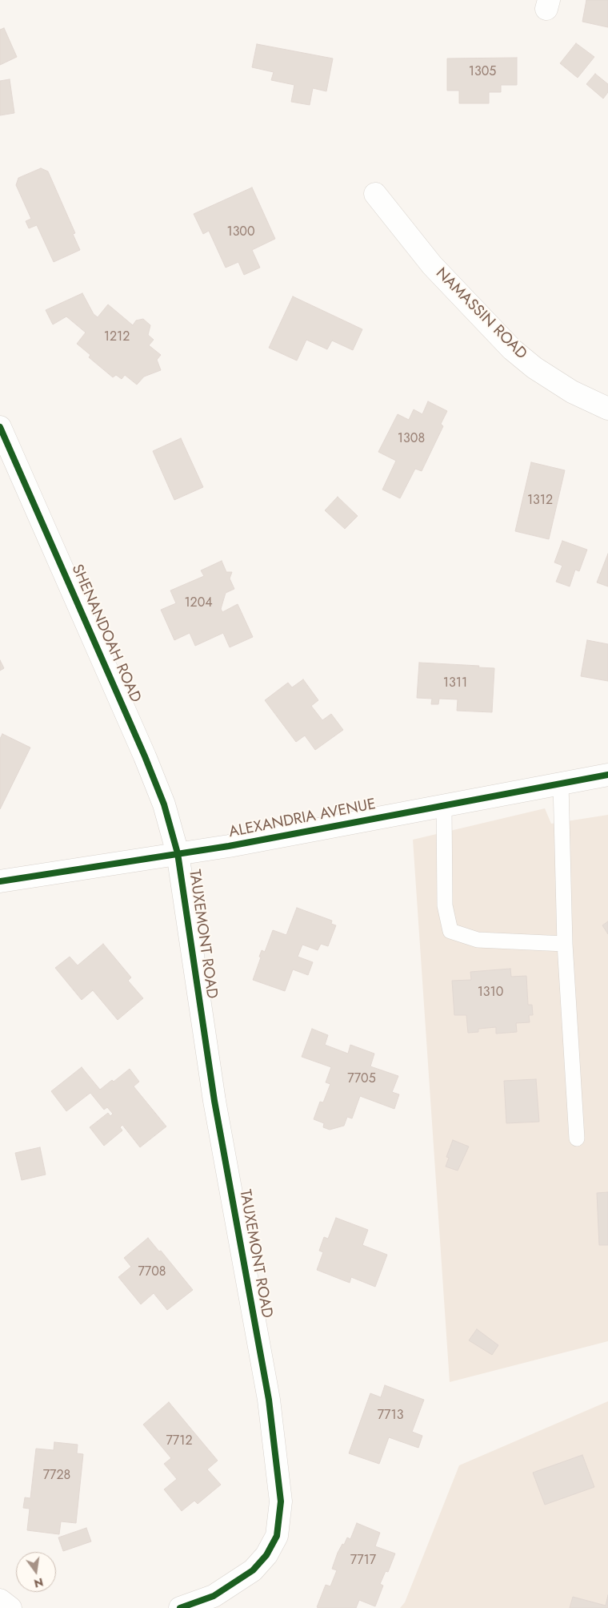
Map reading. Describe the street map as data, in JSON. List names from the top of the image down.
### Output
{
  "streets": {
    "street": [
      "NAMASSIN ROAD",
      "SHENANDOAH ROAD",
      "ALEXANDRIA AVENUE",
      "TAUXEMONT ROAD"
    ]
  },
  "crossings": [
    ["SHENANDOAH ROAD", "ALEXANDRIA AVENUE"],
    ["SHENANDOAH ROAD", "TAUXEMONT ROAD"],
    ["ALEXANDRIA AVENUE", "TAUXEMONT ROAD"]
  ],
  "house_numbers": [
    "1305",
    "1300",
    "1212",
    "1308",
    "1312",
    "1204",
    "1311",
    "1310",
    "7705",
    "7708",
    "7713",
    "7712",
    "7728",
    "7717"
  ],
  "north": "bottom"
}
